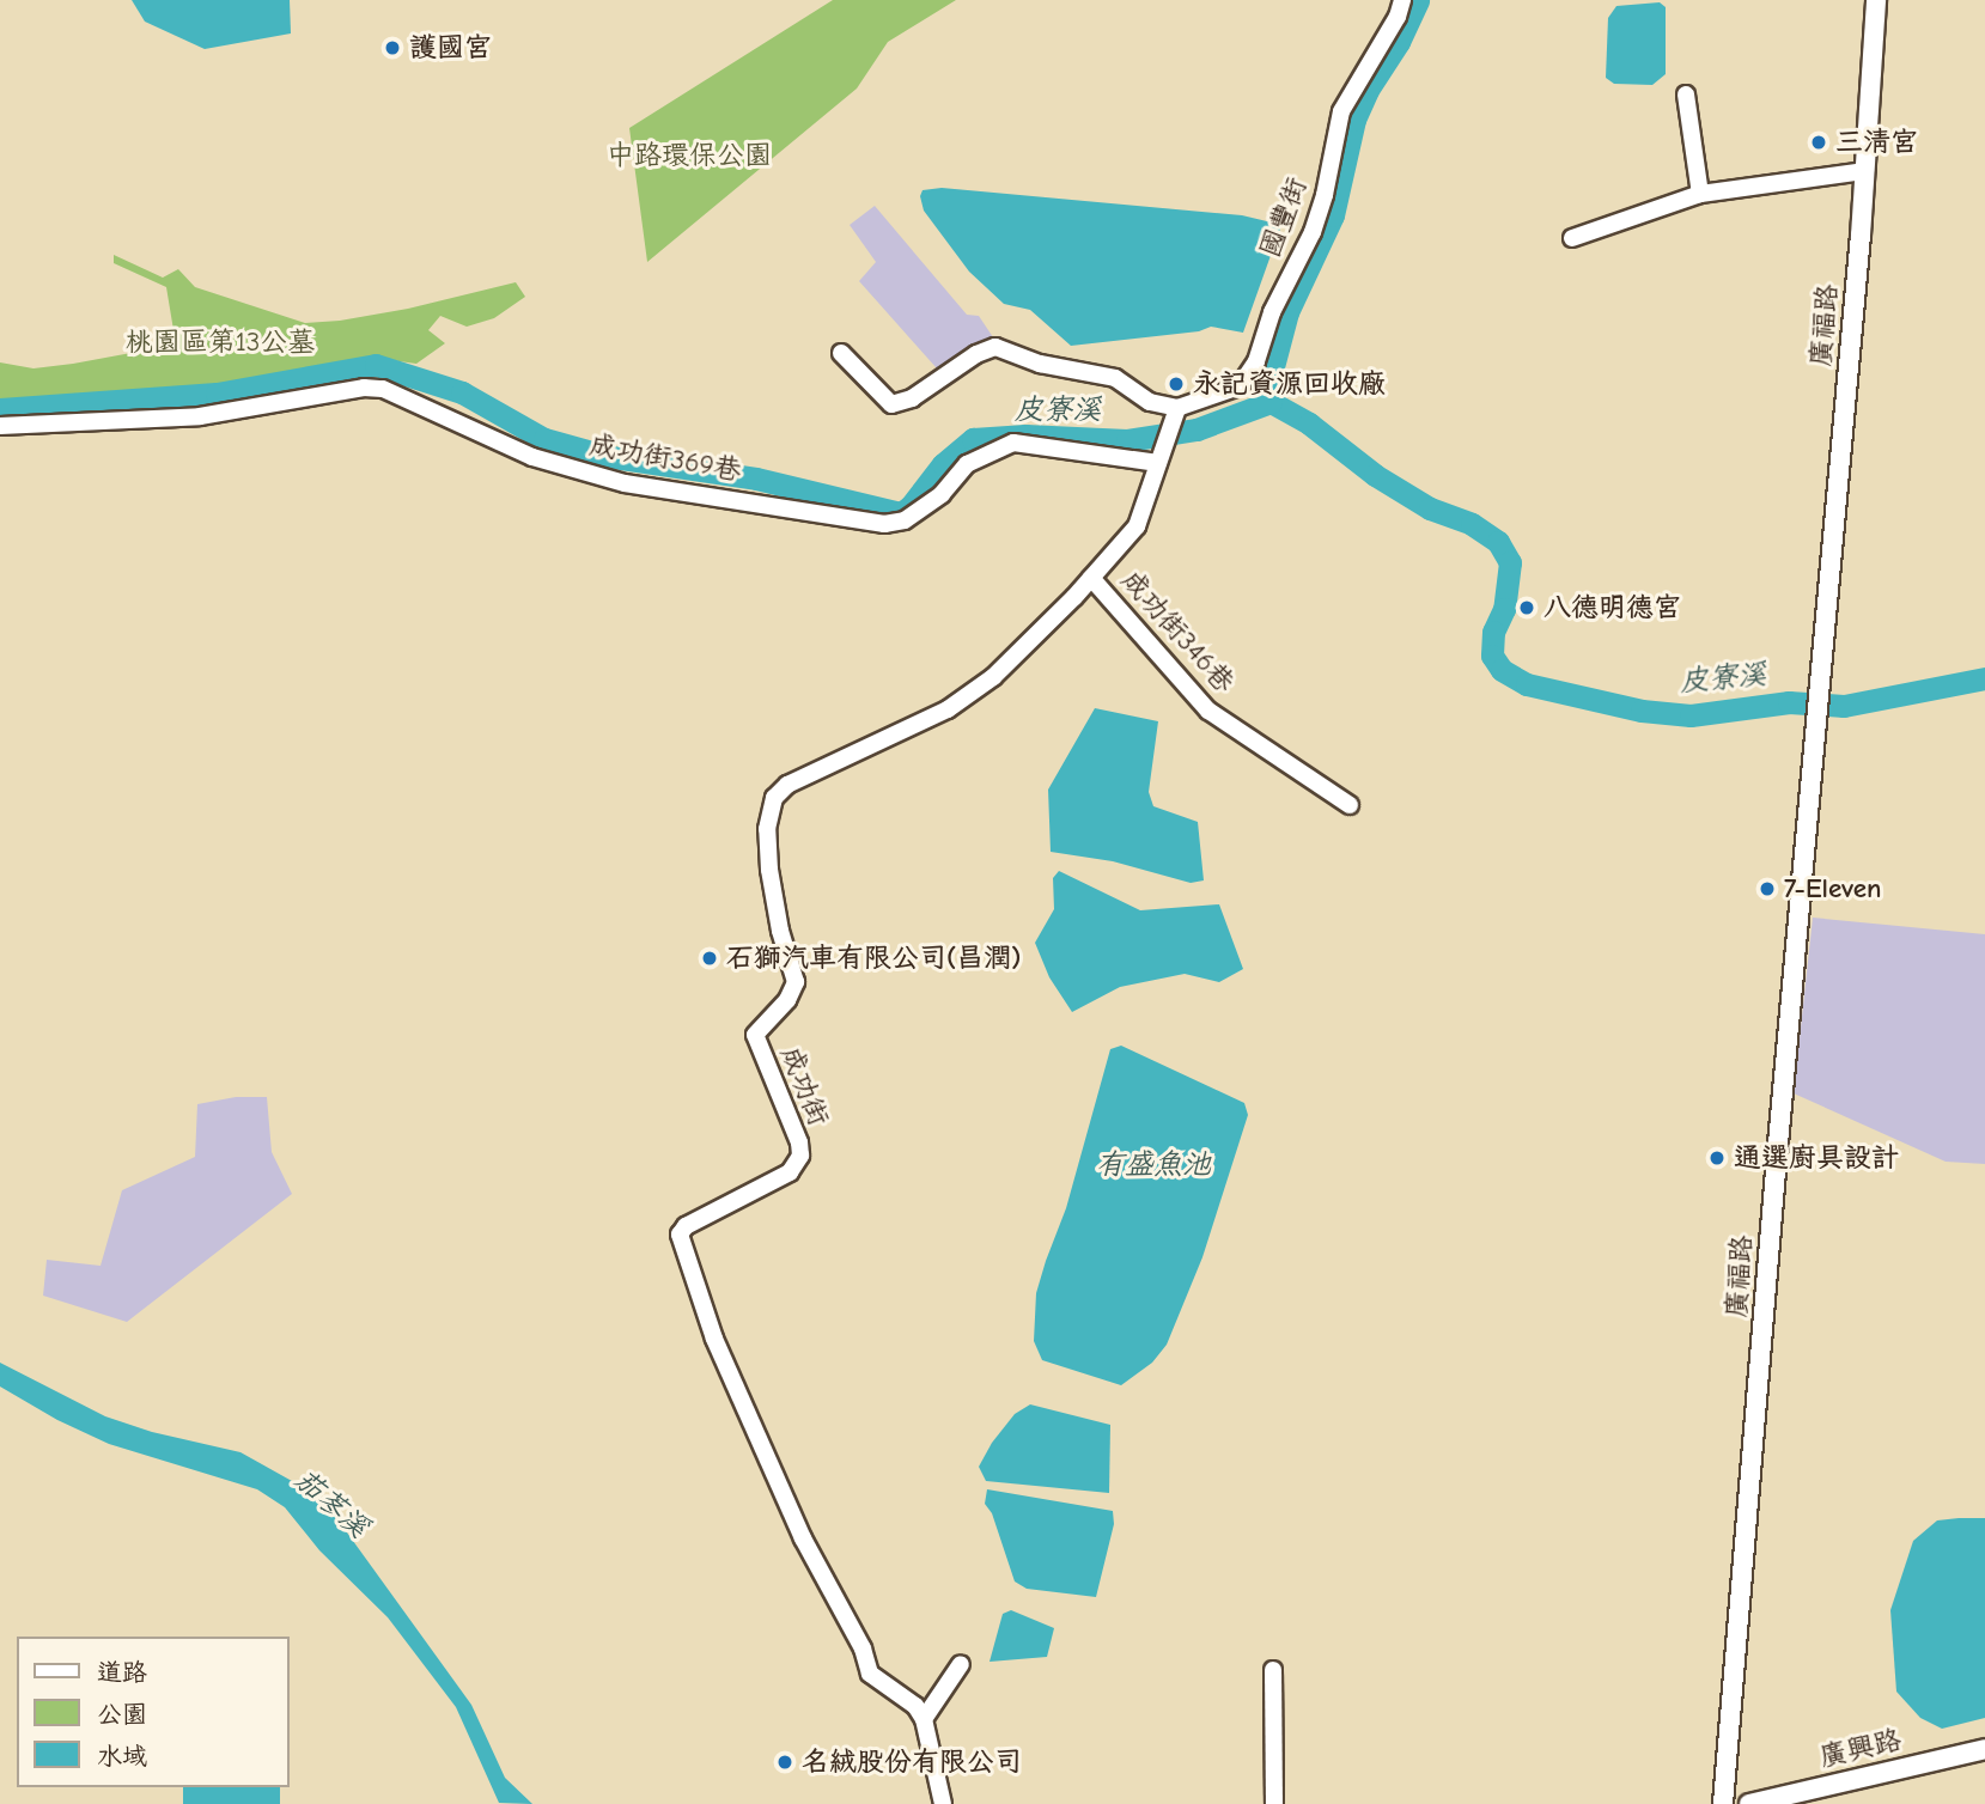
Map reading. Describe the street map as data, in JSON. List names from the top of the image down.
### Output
{
  "streets": {
    "street": [
      "國豐街",
      "廣福路",
      "成功街369巷",
      "成功街346巷",
      "成功街",
      "廣興路"
    ]
  },
  "crossings": [
    ["國豐街", "成功街"],
    ["成功街369巷", "成功街"],
    ["成功街346巷", "成功街"]
  ],
  "water": ["皮寮溪", "有盛魚池", "茄苳溪"],
  "parks": ["中路環保公園", "桃園區第13公墓"],
  "places": [
    "護國宮",
    "三清宮",
    "永記資源回收廠",
    "八德明德宮",
    "7-Eleven",
    "石獅汽車有限公司(昌潤)",
    "通選廚具設計",
    "名絨股份有限公司"
  ],
  "legend": ["道路", "公園", "水域"]
}
